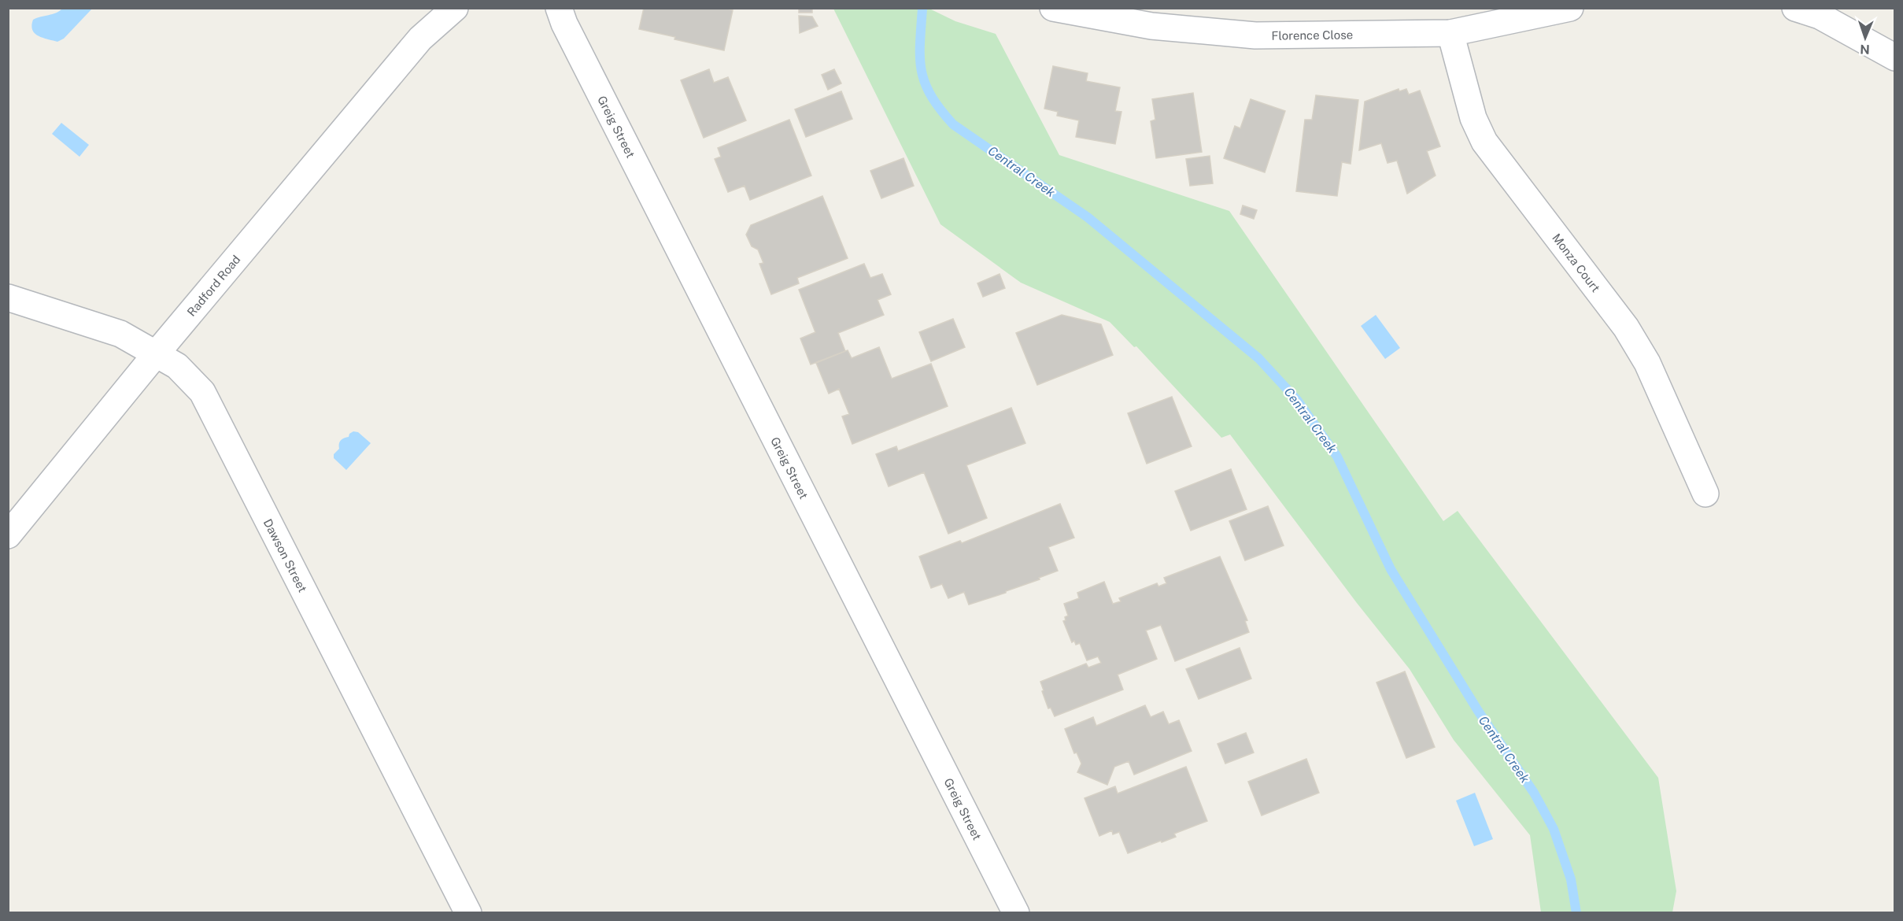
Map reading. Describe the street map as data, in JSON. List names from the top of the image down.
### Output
{
  "streets": {
    "street": [
      "Florence Close",
      "Greig Street",
      "Monza Court",
      "Radford Road",
      "Dawson Street"
    ]
  },
  "crossings": [
    ["Florence Close", "Monza Court"],
    ["Radford Road", "Dawson Street"]
  ],
  "water": ["Central Creek"],
  "north": "bottom"
}
